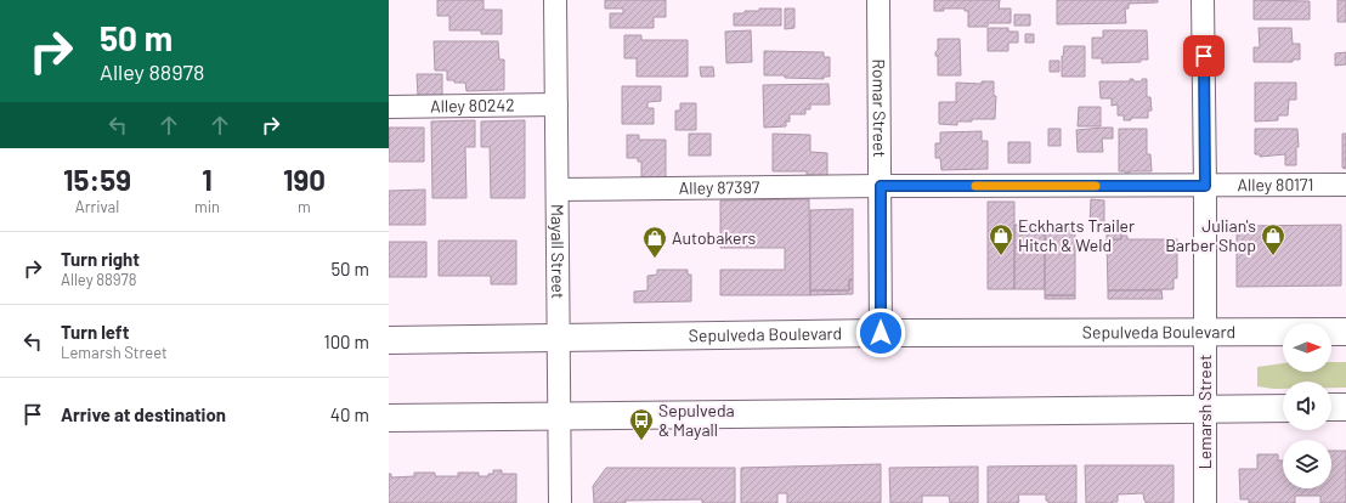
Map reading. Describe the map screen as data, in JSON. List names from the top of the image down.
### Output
{
  "streets": {
    "main road": ["Sepulveda Boulevard"],
    "street": [
      "Alley 80242",
      "Romar Street",
      "Alley 80171",
      "Alley 87397",
      "Mayall Street",
      "Lemarsh Street"
    ]
  },
  "crossings": [
    ["Alley 80242", "Mayall Street"],
    ["Romar Street", "Alley 80171"],
    ["Romar Street", "Alley 87397"],
    ["Romar Street", "Sepulveda Boulevard"],
    ["Alley 80171", "Alley 87397"],
    ["Alley 80171", "Lemarsh Street"],
    ["Alley 87397", "Mayall Street"],
    ["Mayall Street", "Sepulveda Boulevard"],
    ["Sepulveda Boulevard", "Lemarsh Street"]
  ],
  "places": {
    "shop": ["Eckharts Trailer Hitch & Weld", "Julian's Barber Shop", "Autobakers"],
    "bus stop": ["Sepulveda & Mayall"]
  },
  "north": "right",
  "page": {
    "turn": ["50 m", "Alley 88978"],
    "eta": [
      "15:59",
      "Arrival",
      "1",
      "min",
      "190",
      "m"
    ],
    "list": [
      {
        "name": "Turn right",
        "note": "Alley 88978",
        "value": "50 m"
      },
      {
        "name": "Turn left",
        "note": "Lemarsh Street",
        "value": "100 m"
      },
      {
        "name": "Arrive at destination",
        "value": "40 m"
      }
    ]
  }
}
